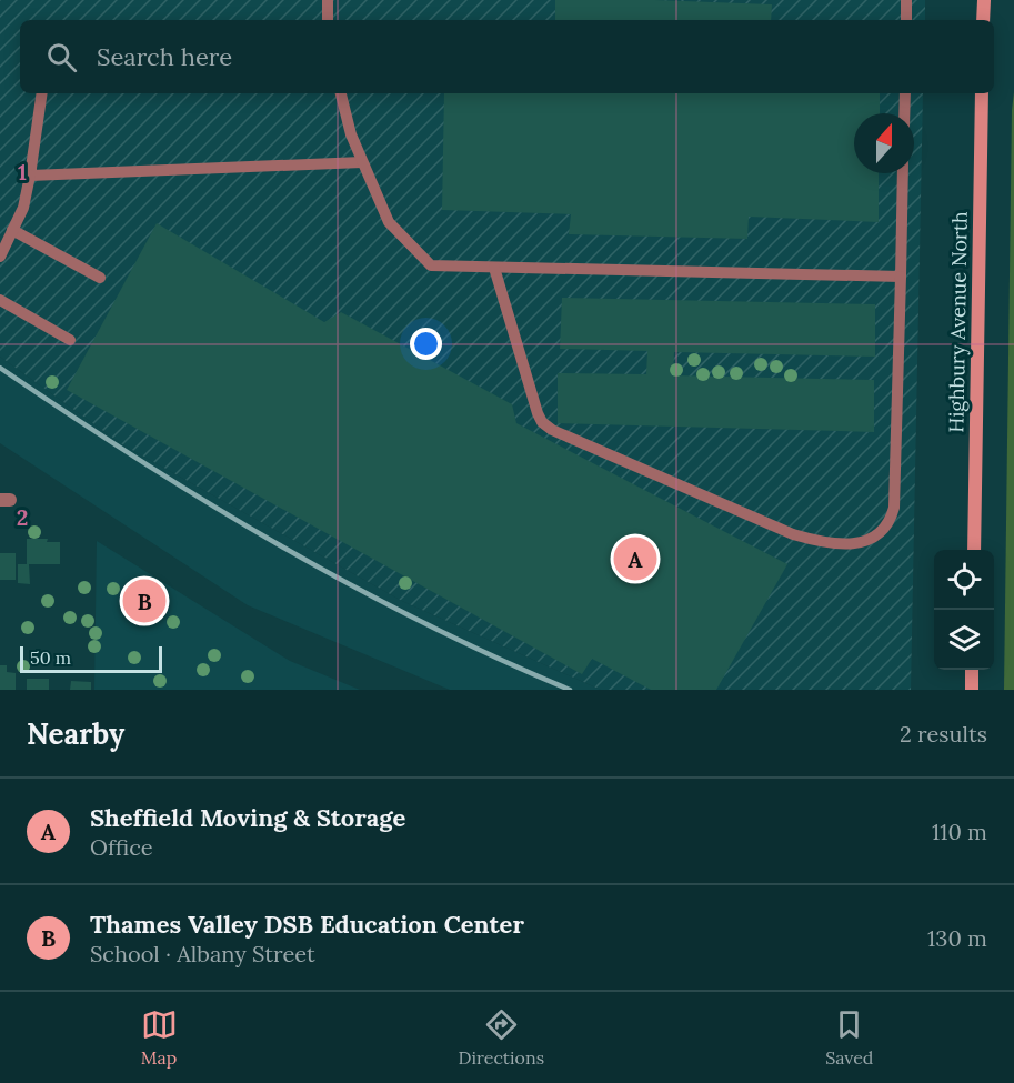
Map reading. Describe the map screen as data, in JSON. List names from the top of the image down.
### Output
{
  "streets": {
    "main road": ["Highbury Avenue North"]
  },
  "scale_bar": "50 m",
  "north": "top",
  "page": {
    "search": "Search here",
    "pins": ["A", "B"],
    "scale": "50 m",
    "heading": ["Nearby", "2 results"],
    "list": [
      {
        "mark": "A",
        "name": "Sheffield Moving & Storage",
        "note": "Office",
        "value": "110 m"
      },
      {
        "mark": "B",
        "name": "Thames Valley DSB Education Center",
        "note": "School · Albany Street",
        "value": "130 m"
      }
    ],
    "nav": ["Map", "Directions", "Saved"]
  },
  "grid": {
    "rows": ["1", "2"]
  }
}
